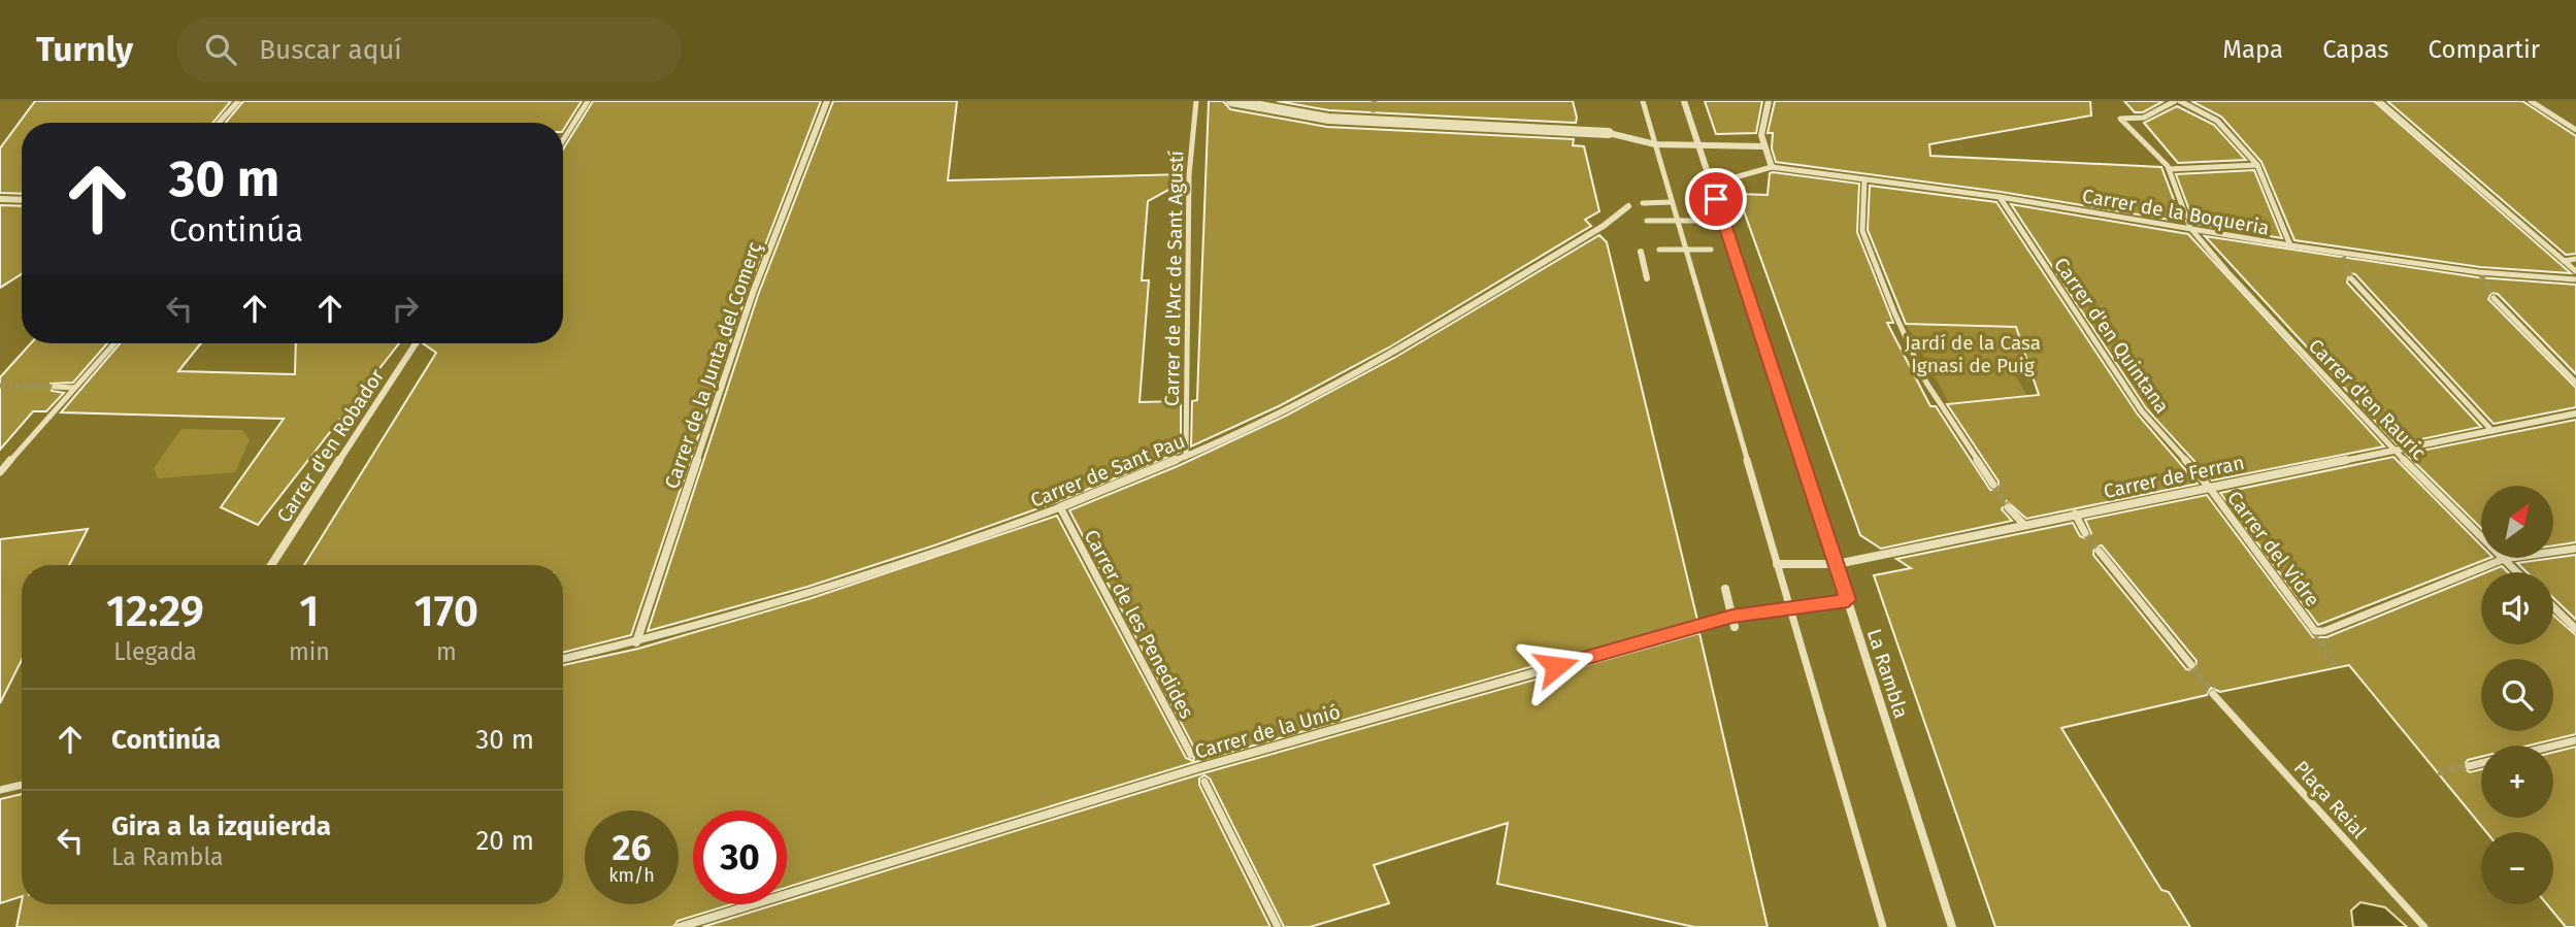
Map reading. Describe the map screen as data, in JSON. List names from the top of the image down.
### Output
{
  "streets": {
    "street": [
      "Carrer de la Boqueria",
      "Carrer de l'Arc de Sant Agustí",
      "Carrer d'en Quintana",
      "Carrer de la Junta del Comerç",
      "Carrer d'en Rauric",
      "Carrer d'en Robador",
      "Carrer de Sant Pau",
      "Carrer de Ferran",
      "Carrer del Vidre",
      "Carrer de les Penedides",
      "La Rambla",
      "Carrer de la Unió",
      "Plaça Reial"
    ]
  },
  "crossings": [
    ["Carrer de la Boqueria", "Carrer d'en Quintana"],
    ["Carrer de la Boqueria", "Carrer d'en Rauric"],
    ["Carrer de l'Arc de Sant Agustí", "Carrer de Sant Pau"],
    ["Carrer d'en Quintana", "Carrer de Ferran"],
    ["Carrer d'en Quintana", "Carrer del Vidre"],
    ["Carrer de la Junta del Comerç", "Carrer de Sant Pau"],
    ["Carrer d'en Rauric", "Carrer de Ferran"],
    ["Carrer d'en Rauric", "Carrer del Vidre"],
    ["Carrer de Sant Pau", "Carrer de les Penedides"],
    ["Carrer de Ferran", "Carrer del Vidre"],
    ["Carrer de Ferran", "La Rambla"],
    ["La Rambla", "Carrer de la Unió"]
  ],
  "parks": ["Jardí de la Casa Ignasi de Puig"],
  "north": "top right",
  "page": {
    "header": "Turnly",
    "search": "Buscar aquí",
    "nav": ["Mapa", "Capas", "Compartir"],
    "turn": ["30 m", "Continúa"],
    "map_buttons": ["+", "−"],
    "eta": [
      "12:29",
      "Llegada",
      "1",
      "min",
      "170",
      "m"
    ],
    "list": [
      {
        "name": "Continúa",
        "value": "30 m"
      },
      {
        "name": "Gira a la izquierda",
        "note": "La Rambla",
        "value": "20 m"
      }
    ],
    "speed": "26 km/h",
    "limit": "30"
  }
}
